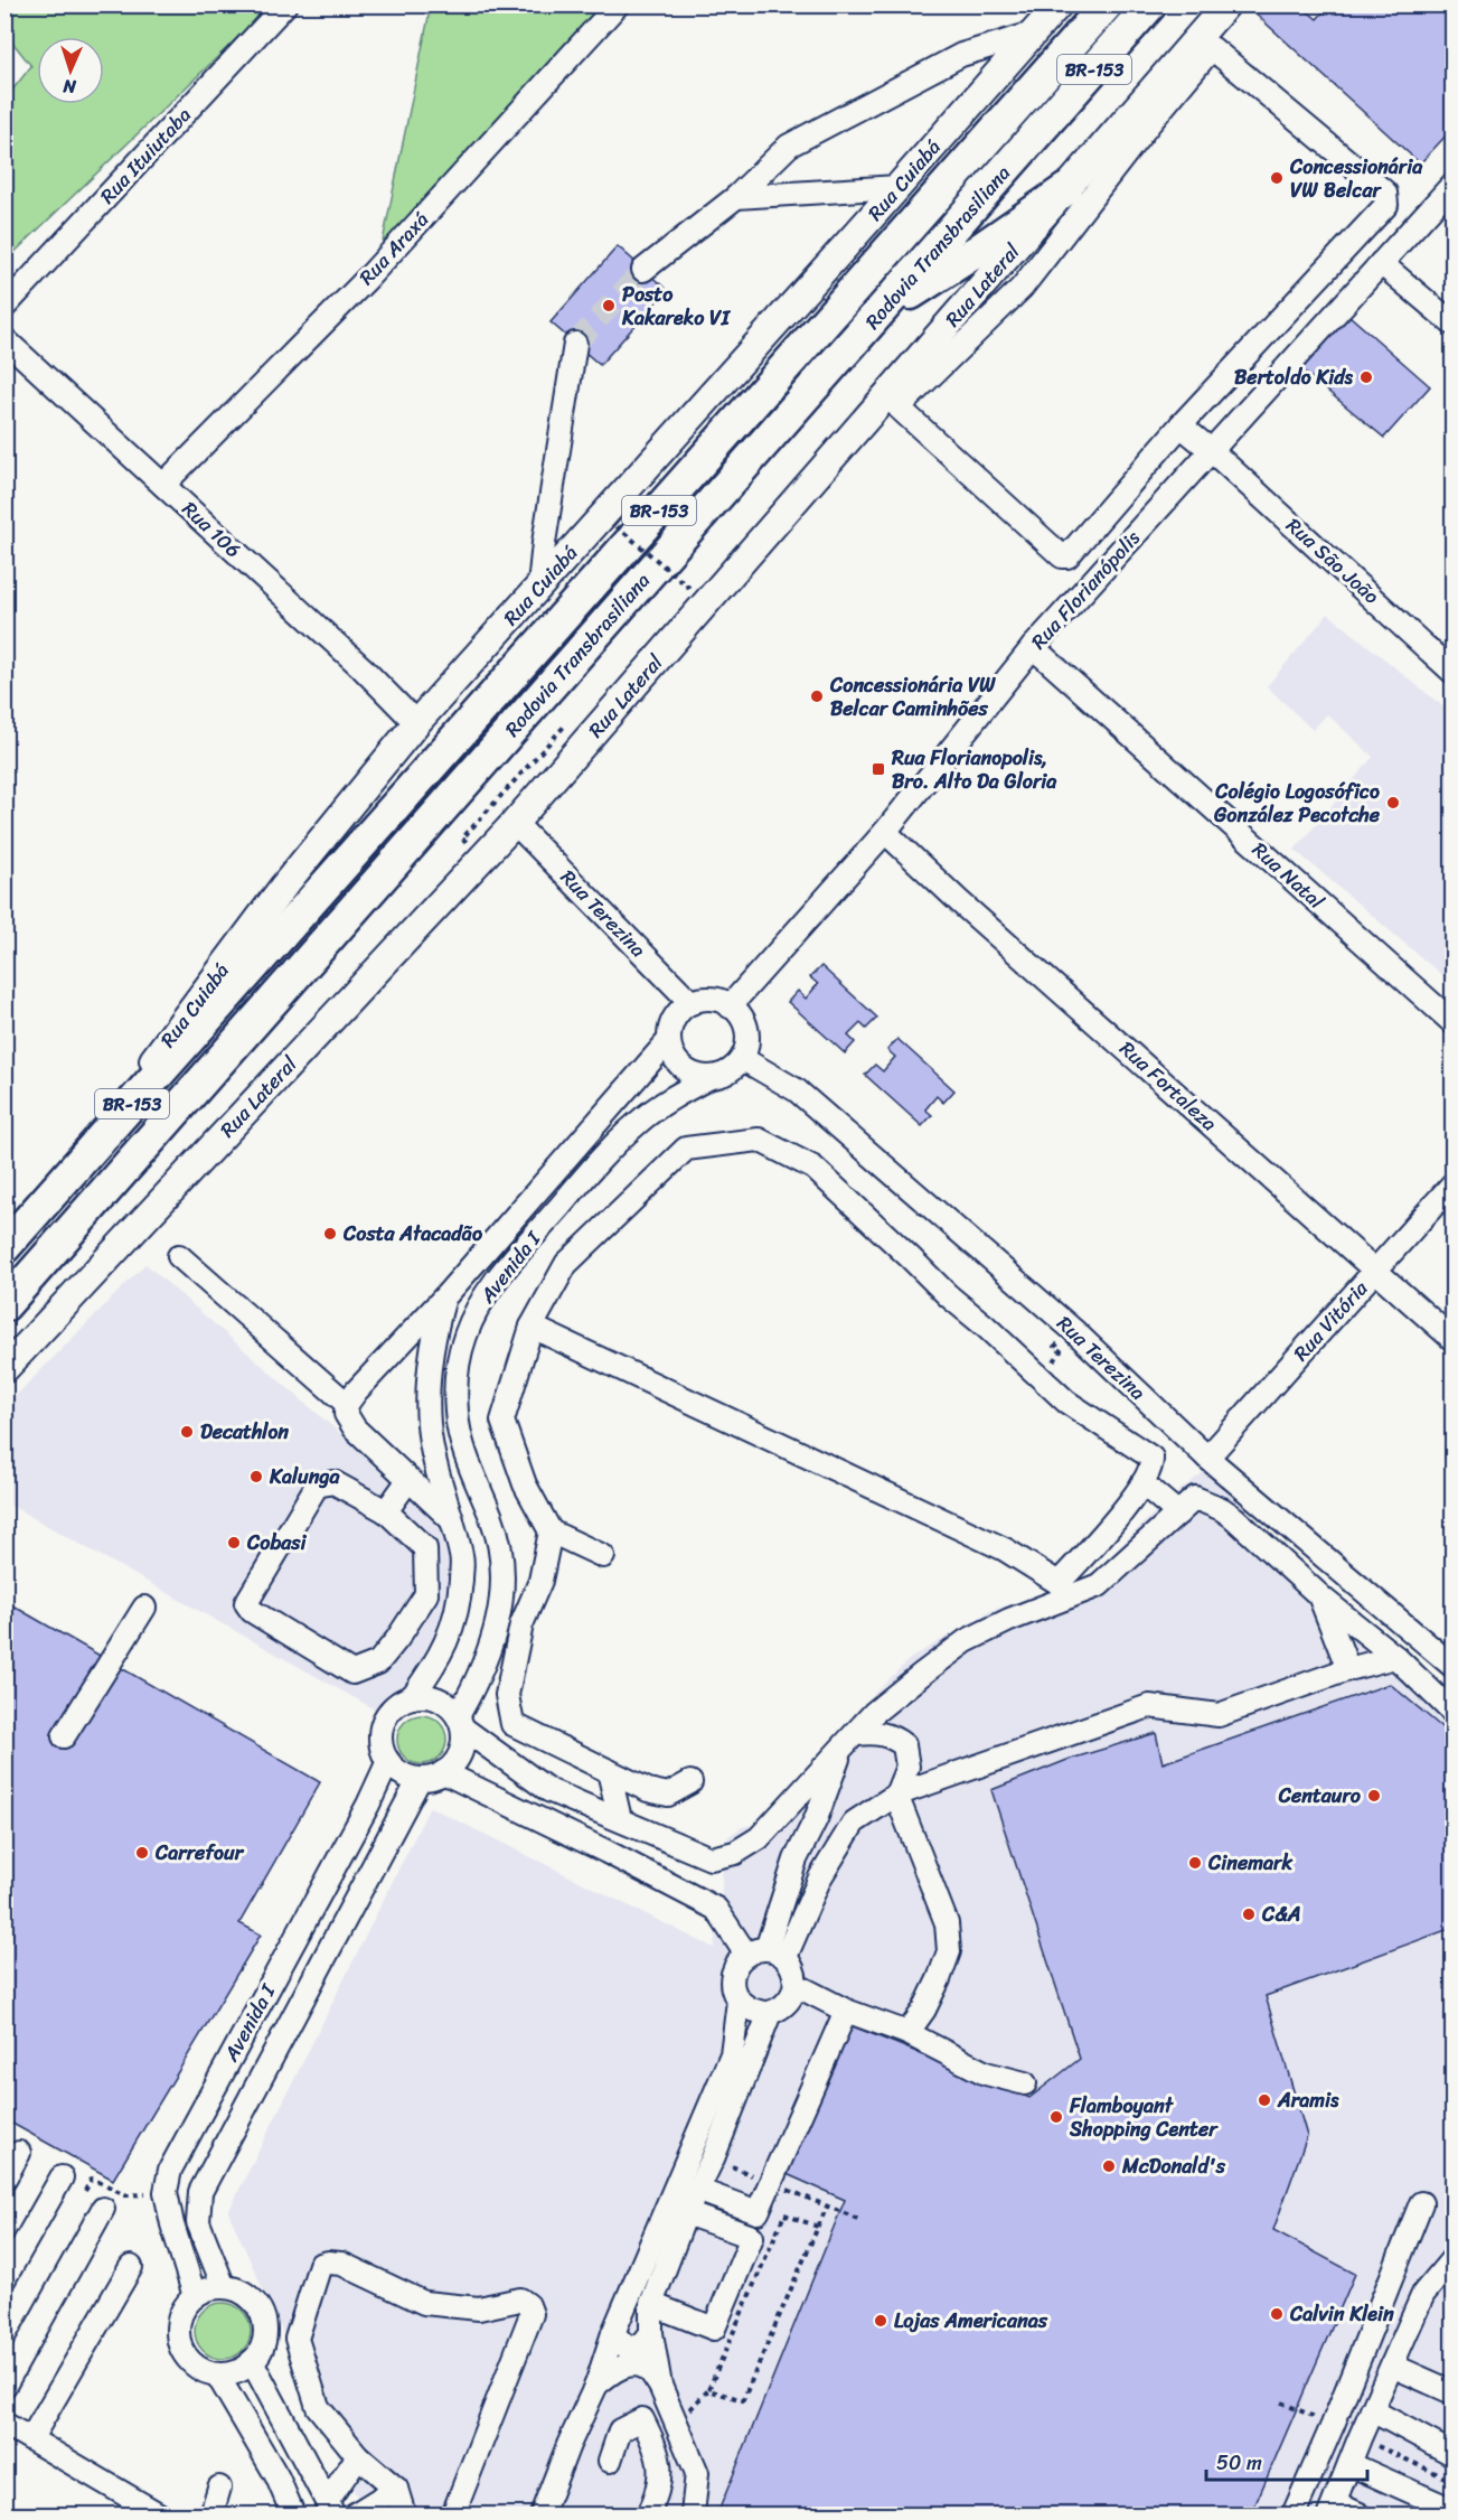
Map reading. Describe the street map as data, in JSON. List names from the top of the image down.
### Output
{
  "streets": {
    "highway": ["BR-153", "Rodovia Transbrasiliana"],
    "main road": ["Rua Cuiabá", "Rua Lateral"],
    "street": [
      "Rua Ituiutaba",
      "Rua Araxá",
      "Rua 106",
      "Rua São João",
      "Rua Florianópolis",
      "Rua Natal",
      "Rua Terezina",
      "Rua Fortaleza",
      "Avenida I",
      "Rua Vitória"
    ]
  },
  "crossings": [
    ["Rua Cuiabá", "Rodovia Transbrasiliana"],
    ["Rua Cuiabá", "Rua 106"],
    ["Rua Araxá", "Rua 106"],
    ["Rua Lateral", "Rua Terezina"],
    ["Rua São João", "Rua Florianópolis"],
    ["Rua Florianópolis", "Rua Natal"],
    ["Rua Florianópolis", "Rua Terezina"],
    ["Rua Florianópolis", "Rua Fortaleza"],
    ["Rua Florianópolis", "Avenida I"],
    ["Rua Terezina", "Avenida I"],
    ["Rua Terezina", "Rua Vitória"],
    ["Rua Fortaleza", "Rua Vitória"]
  ],
  "places": {
    "other": [
      "Concessionária VW Belcar",
      "Posto Kakareko VI",
      "Bertoldo Kids",
      "Concessionária VW Belcar Caminhões",
      "Colégio Logosófico González Pecotche",
      "Costa Atacadão",
      "Decathlon",
      "Kalunga",
      "Cobasi",
      "Centauro",
      "Carrefour",
      "Cinemark",
      "C&A",
      "Aramis",
      "Flamboyant Shopping Center",
      "McDonald's",
      "Calvin Klein",
      "Lojas Americanas"
    ],
    "transit": ["Rua Florianopolis, Bro. Alto Da Gloria"]
  },
  "scale_bar": "50 m",
  "north": "bottom"
}
